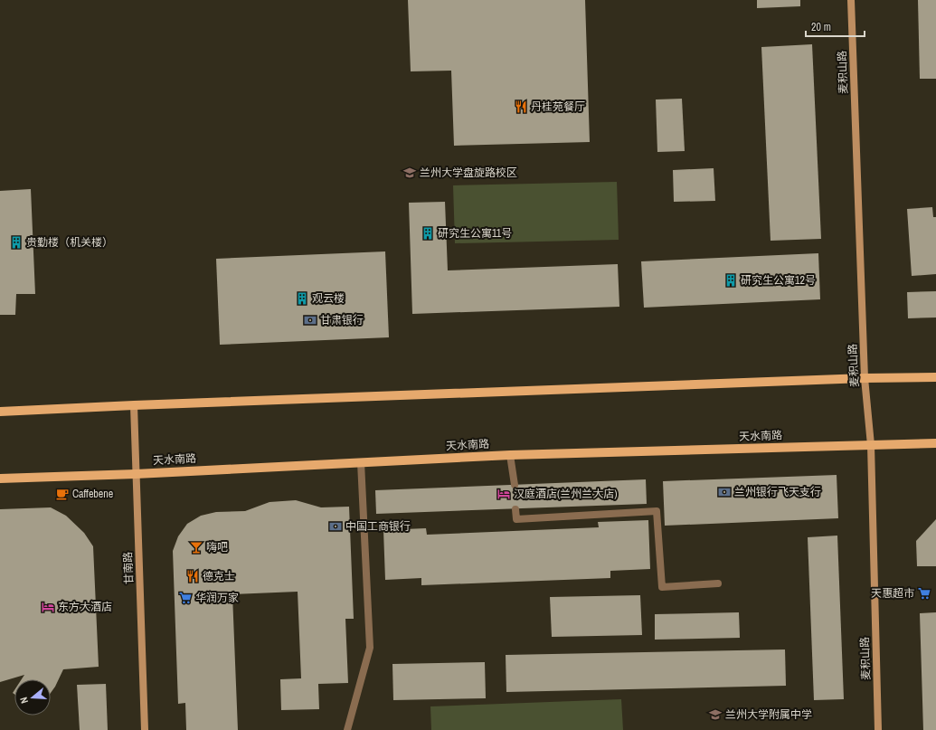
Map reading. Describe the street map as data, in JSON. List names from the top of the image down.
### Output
{
  "streets": {
    "main road": ["天水南路"],
    "street": ["麦积山路", "甘南路"]
  },
  "crossings": [
    ["麦积山路", "天水南路"],
    ["天水南路", "甘南路"]
  ],
  "places": {
    "restaurant": ["丹桂苑餐厅", "德克士"],
    "school or university": ["兰州大学盘旋路校区", "兰州大学附属中学"],
    "building": [
      "研究生公寓11号",
      "贵勤楼（机关楼）",
      "研究生公寓12号",
      "观云楼"
    ],
    "bank": ["甘肃银行", "兰州银行飞天支行", "中国工商银行"],
    "cafe": ["Caffebene"],
    "hotel": ["汉庭酒店(兰州兰大店)", "东方大酒店"],
    "bar": ["嗨吧"],
    "supermarket": ["天惠超市", "华润万家"]
  },
  "scale_bar": "20 m",
  "north": "left"
}
